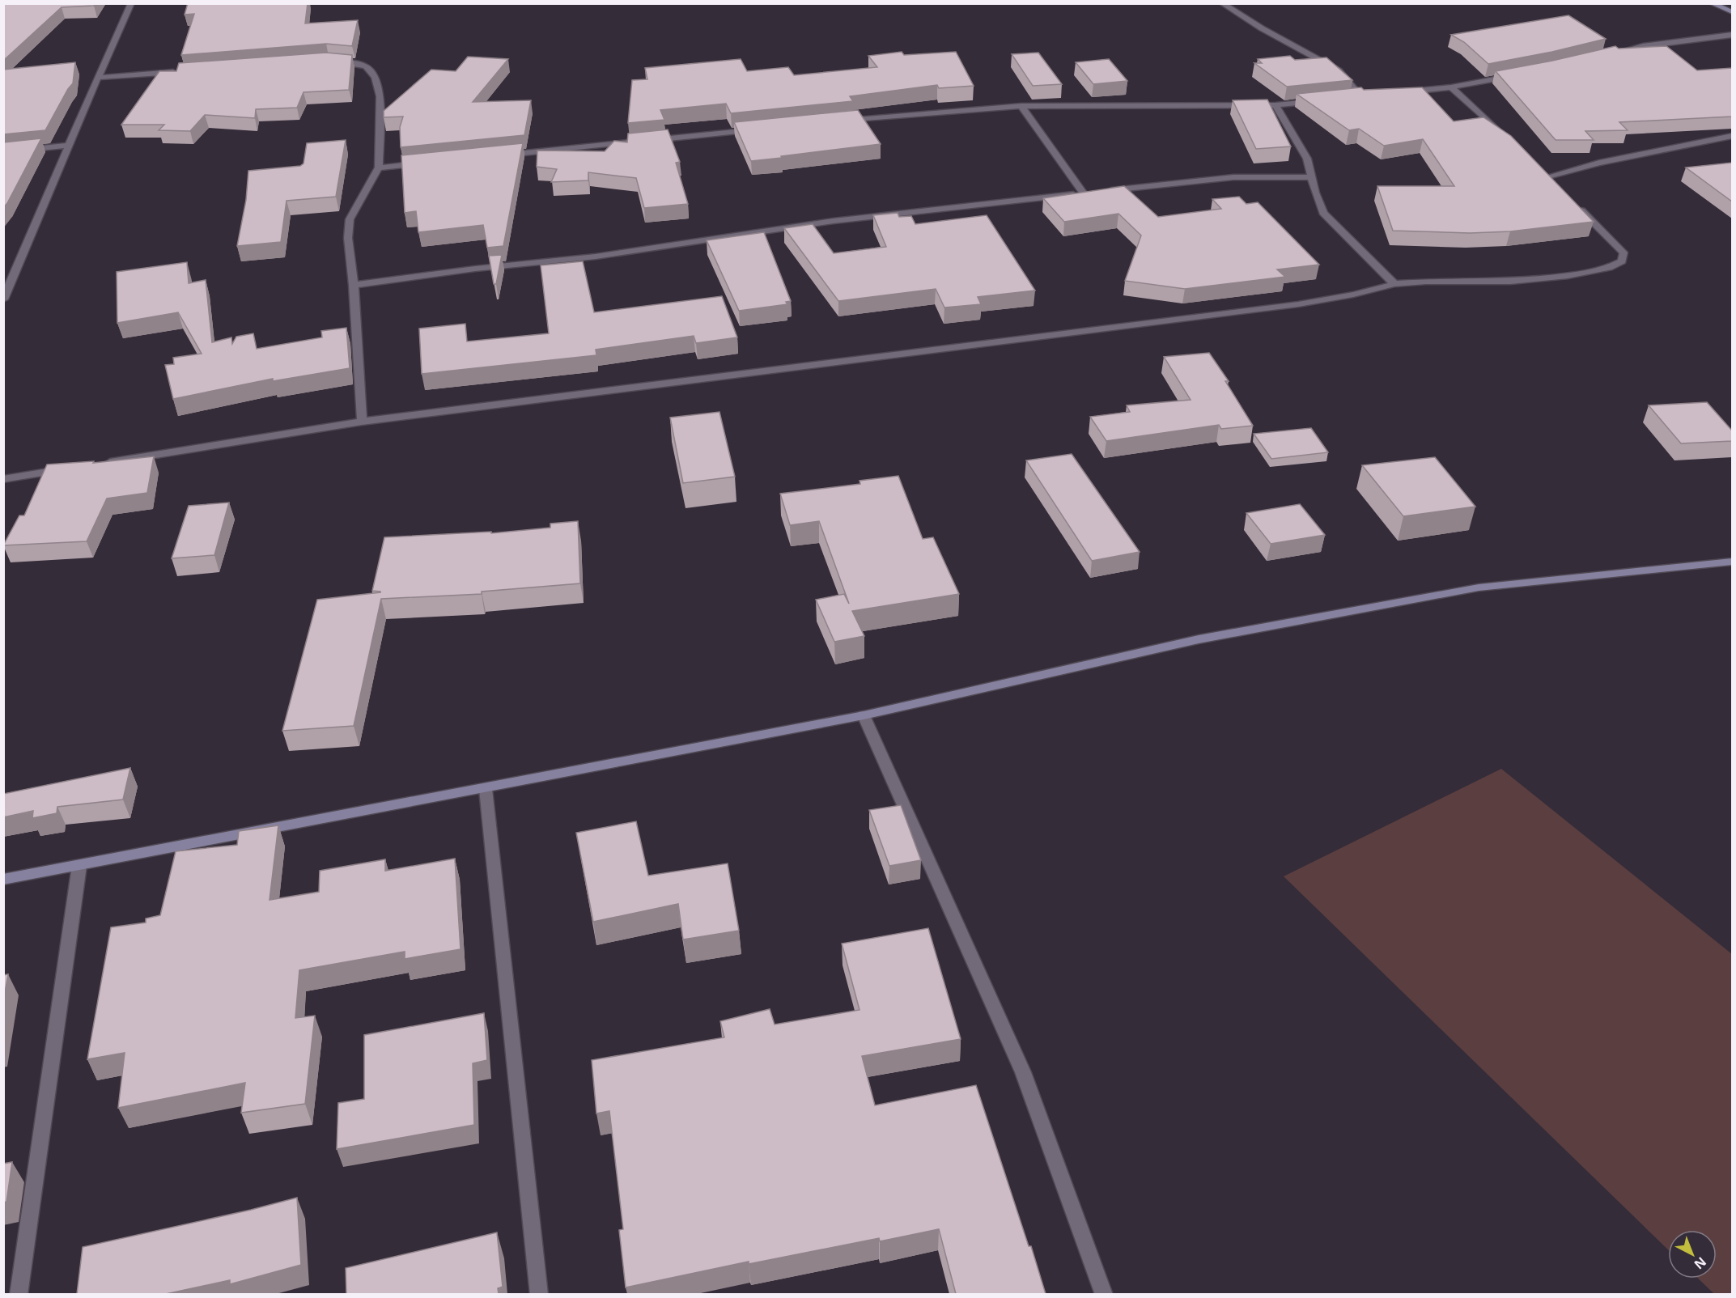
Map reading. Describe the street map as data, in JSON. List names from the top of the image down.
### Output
{
  "north": "bottom right"
}
